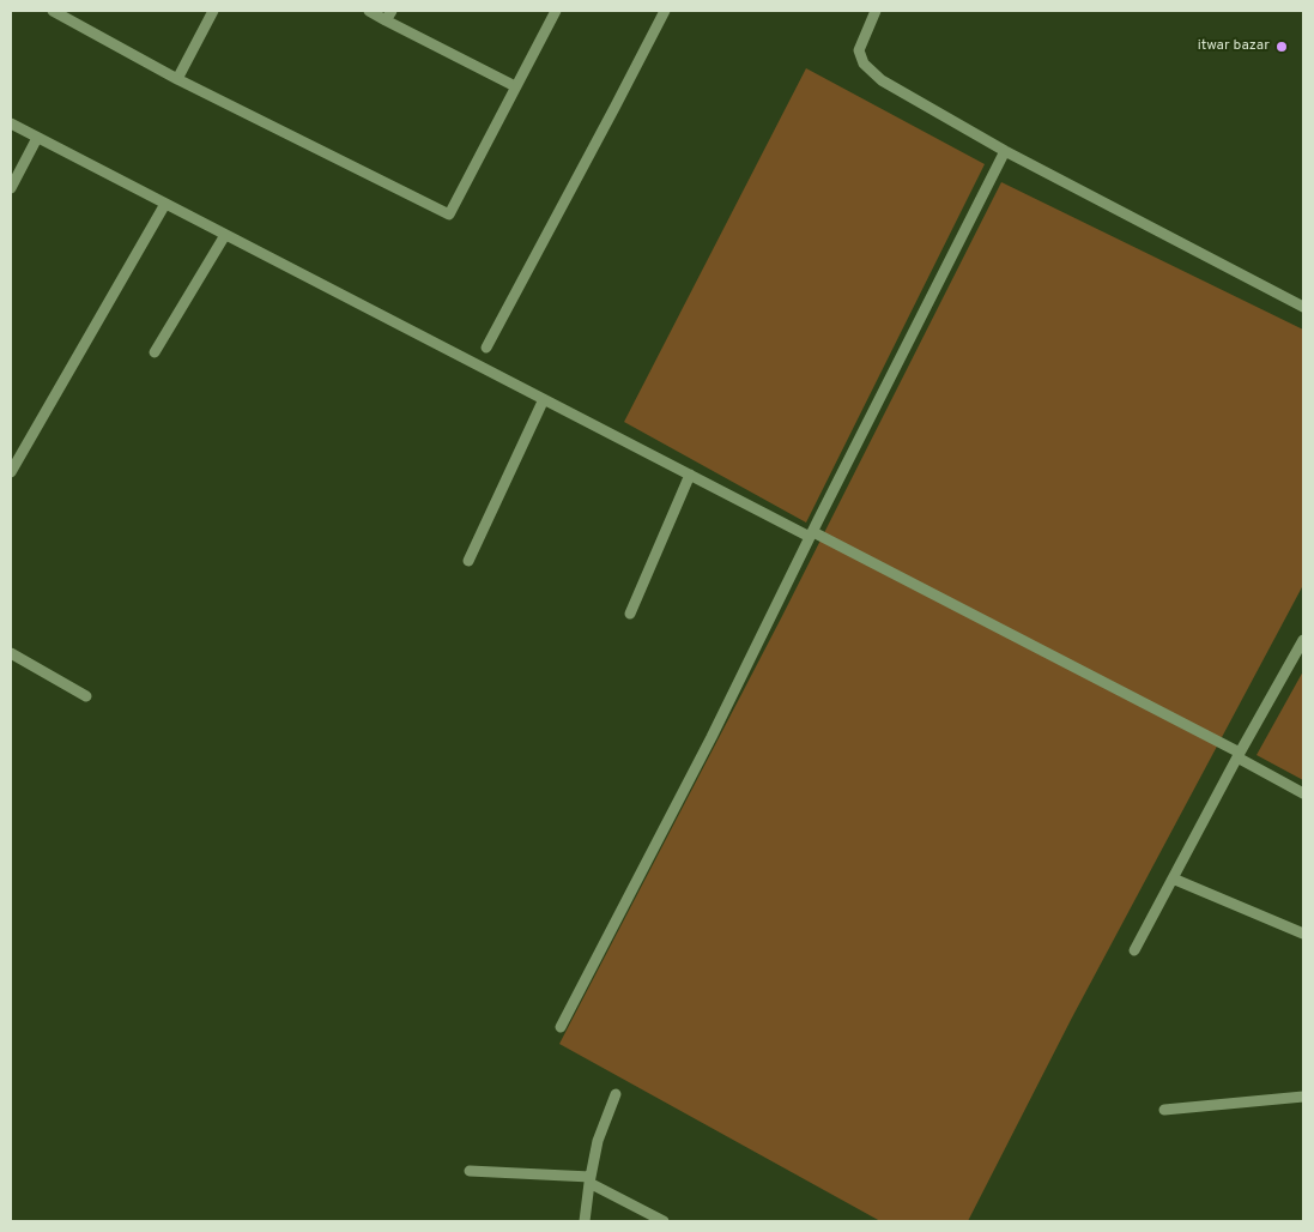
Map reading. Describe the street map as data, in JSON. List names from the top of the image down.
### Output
{
  "places": ["itwar bazar"]
}
